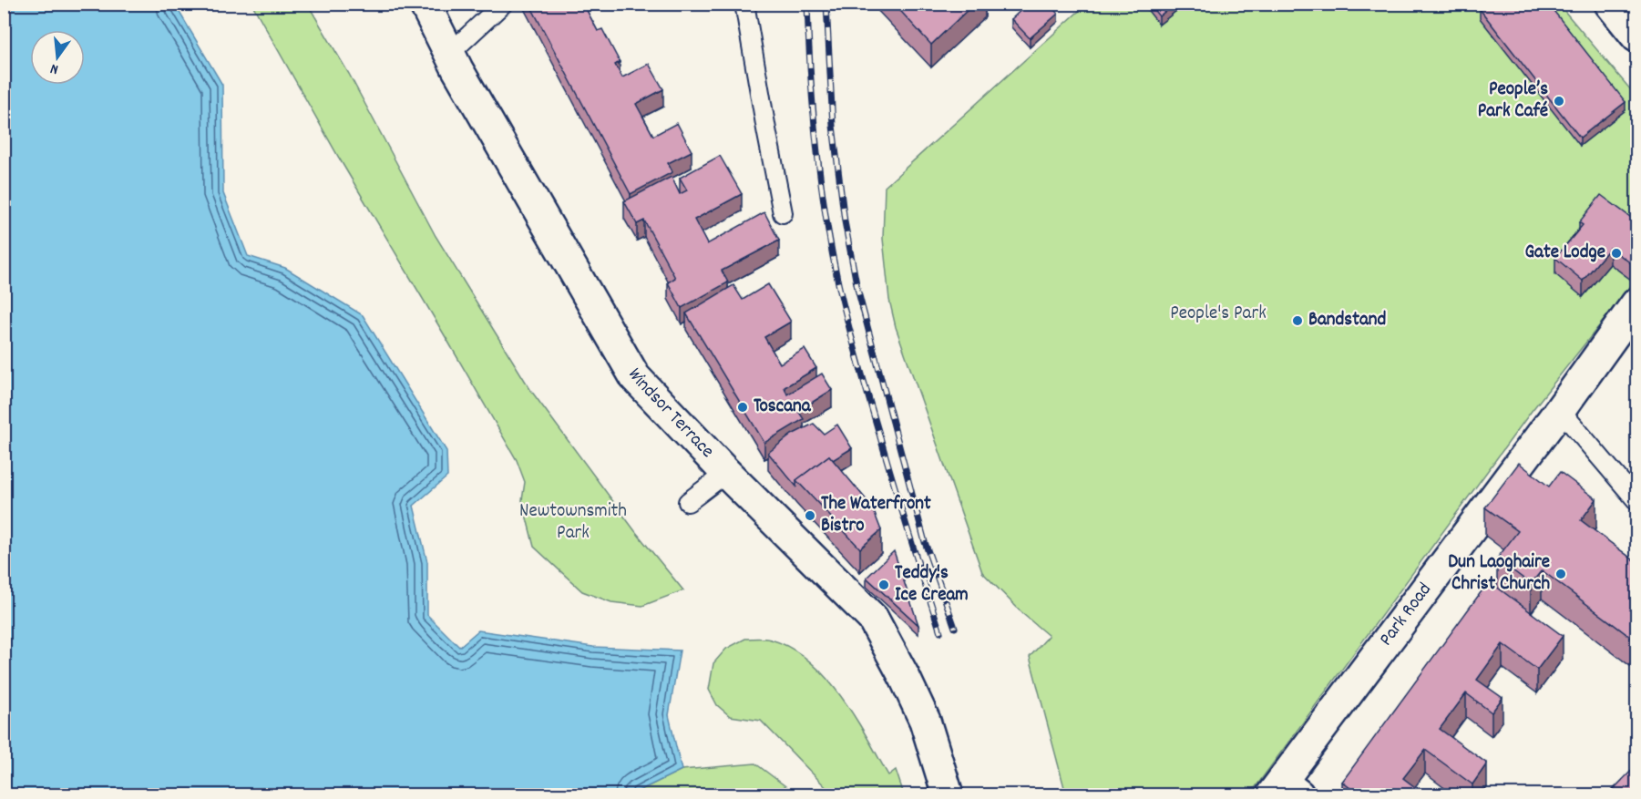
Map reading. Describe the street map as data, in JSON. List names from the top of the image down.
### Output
{
  "streets": {
    "main road": ["Windsor Terrace", "Park Road"]
  },
  "parks": ["People's Park", "Newtownsmith Park"],
  "places": [
    "People’s Park Café",
    "Gate Lodge",
    "Bandstand",
    "Toscana",
    "The Waterfront Bistro",
    "Dun Laoghaire Christ Church",
    "Teddy's Ice Cream"
  ],
  "north": "bottom"
}
